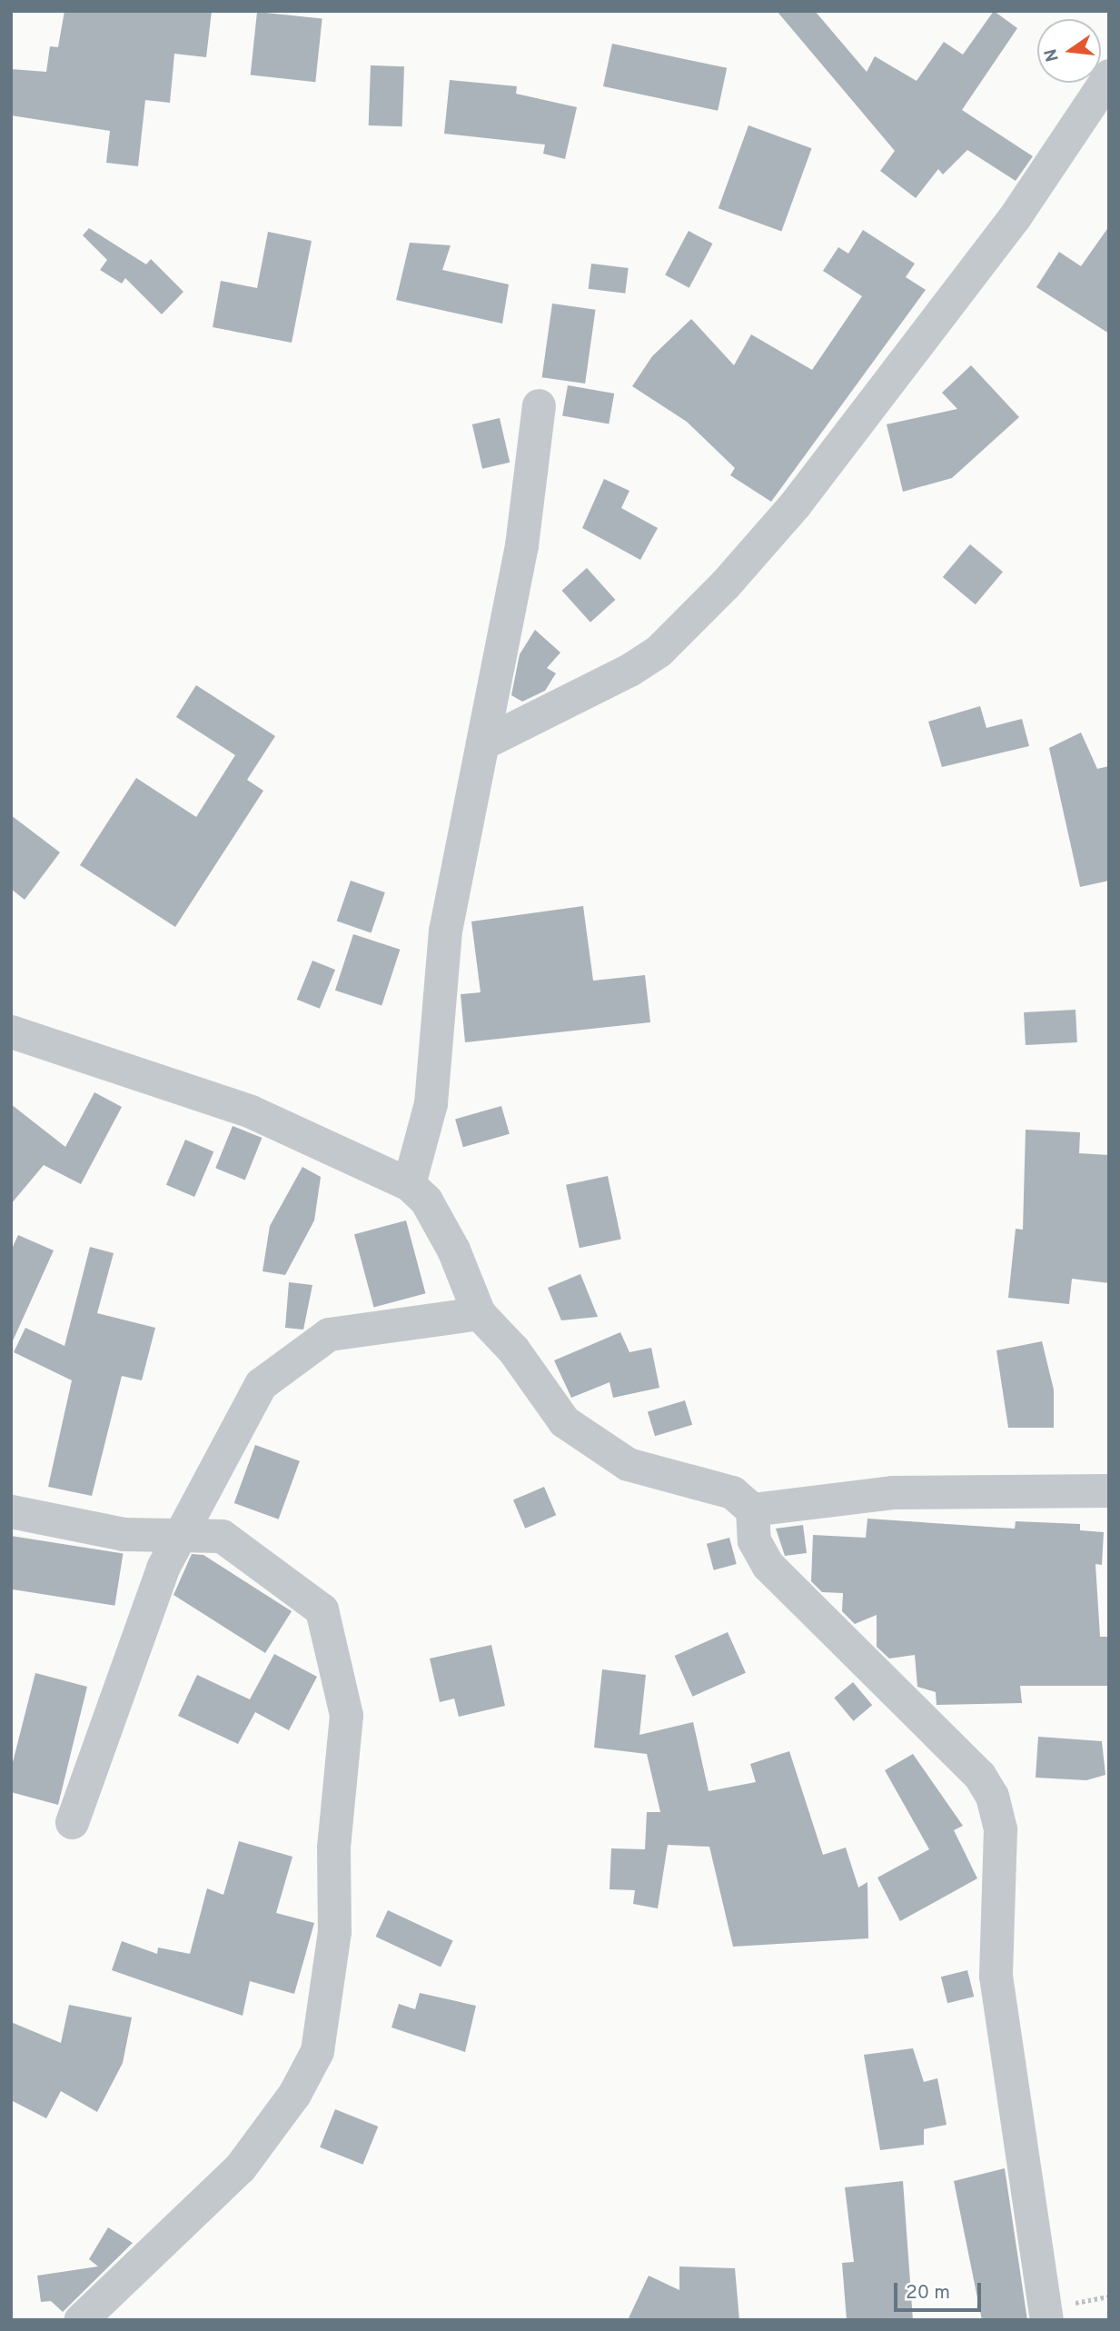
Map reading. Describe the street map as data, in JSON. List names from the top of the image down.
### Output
{
  "scale_bar": "20 m",
  "north": "left"
}
